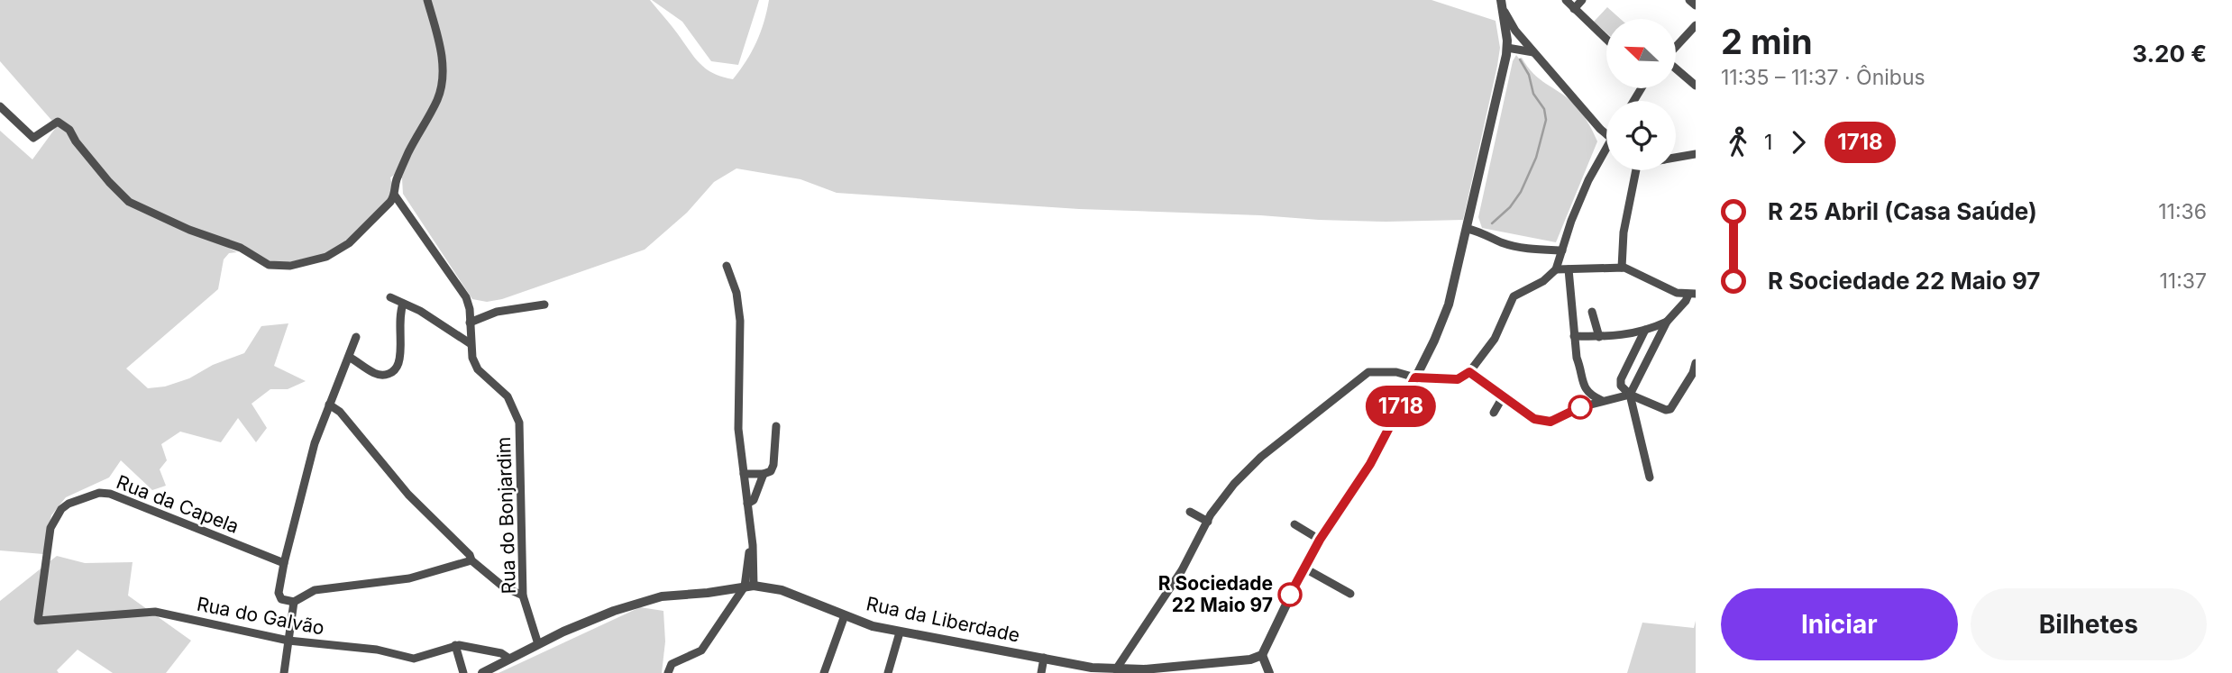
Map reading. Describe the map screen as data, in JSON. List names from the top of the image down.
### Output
{
  "streets": {
    "street": [
      "Rua da Capela",
      "Rua do Bonjardim",
      "Rua do Galvão",
      "Rua da Liberdade"
    ]
  },
  "crossings": [
    ["Rua da Capela", "Rua do Galvão"],
    ["Rua do Bonjardim", "Rua da Liberdade"],
    ["Rua do Galvão", "Rua da Liberdade"]
  ],
  "places": ["R Sociedade 22 Maio 97"],
  "lines": ["bus line 1718"],
  "north": "top left",
  "page": {
    "on_map": "1718",
    "heading": ["2 min", "11:35 – 11:37 · Ônibus", "3.20 €"],
    "legs": ["1", "1718"],
    "list": [
      {
        "name": "R 25 Abril (Casa Saúde)",
        "value": "11:36"
      },
      {
        "name": "R Sociedade 22 Maio 97",
        "value": "11:37"
      }
    ],
    "buttons": ["Iniciar", "Bilhetes"]
  }
}
